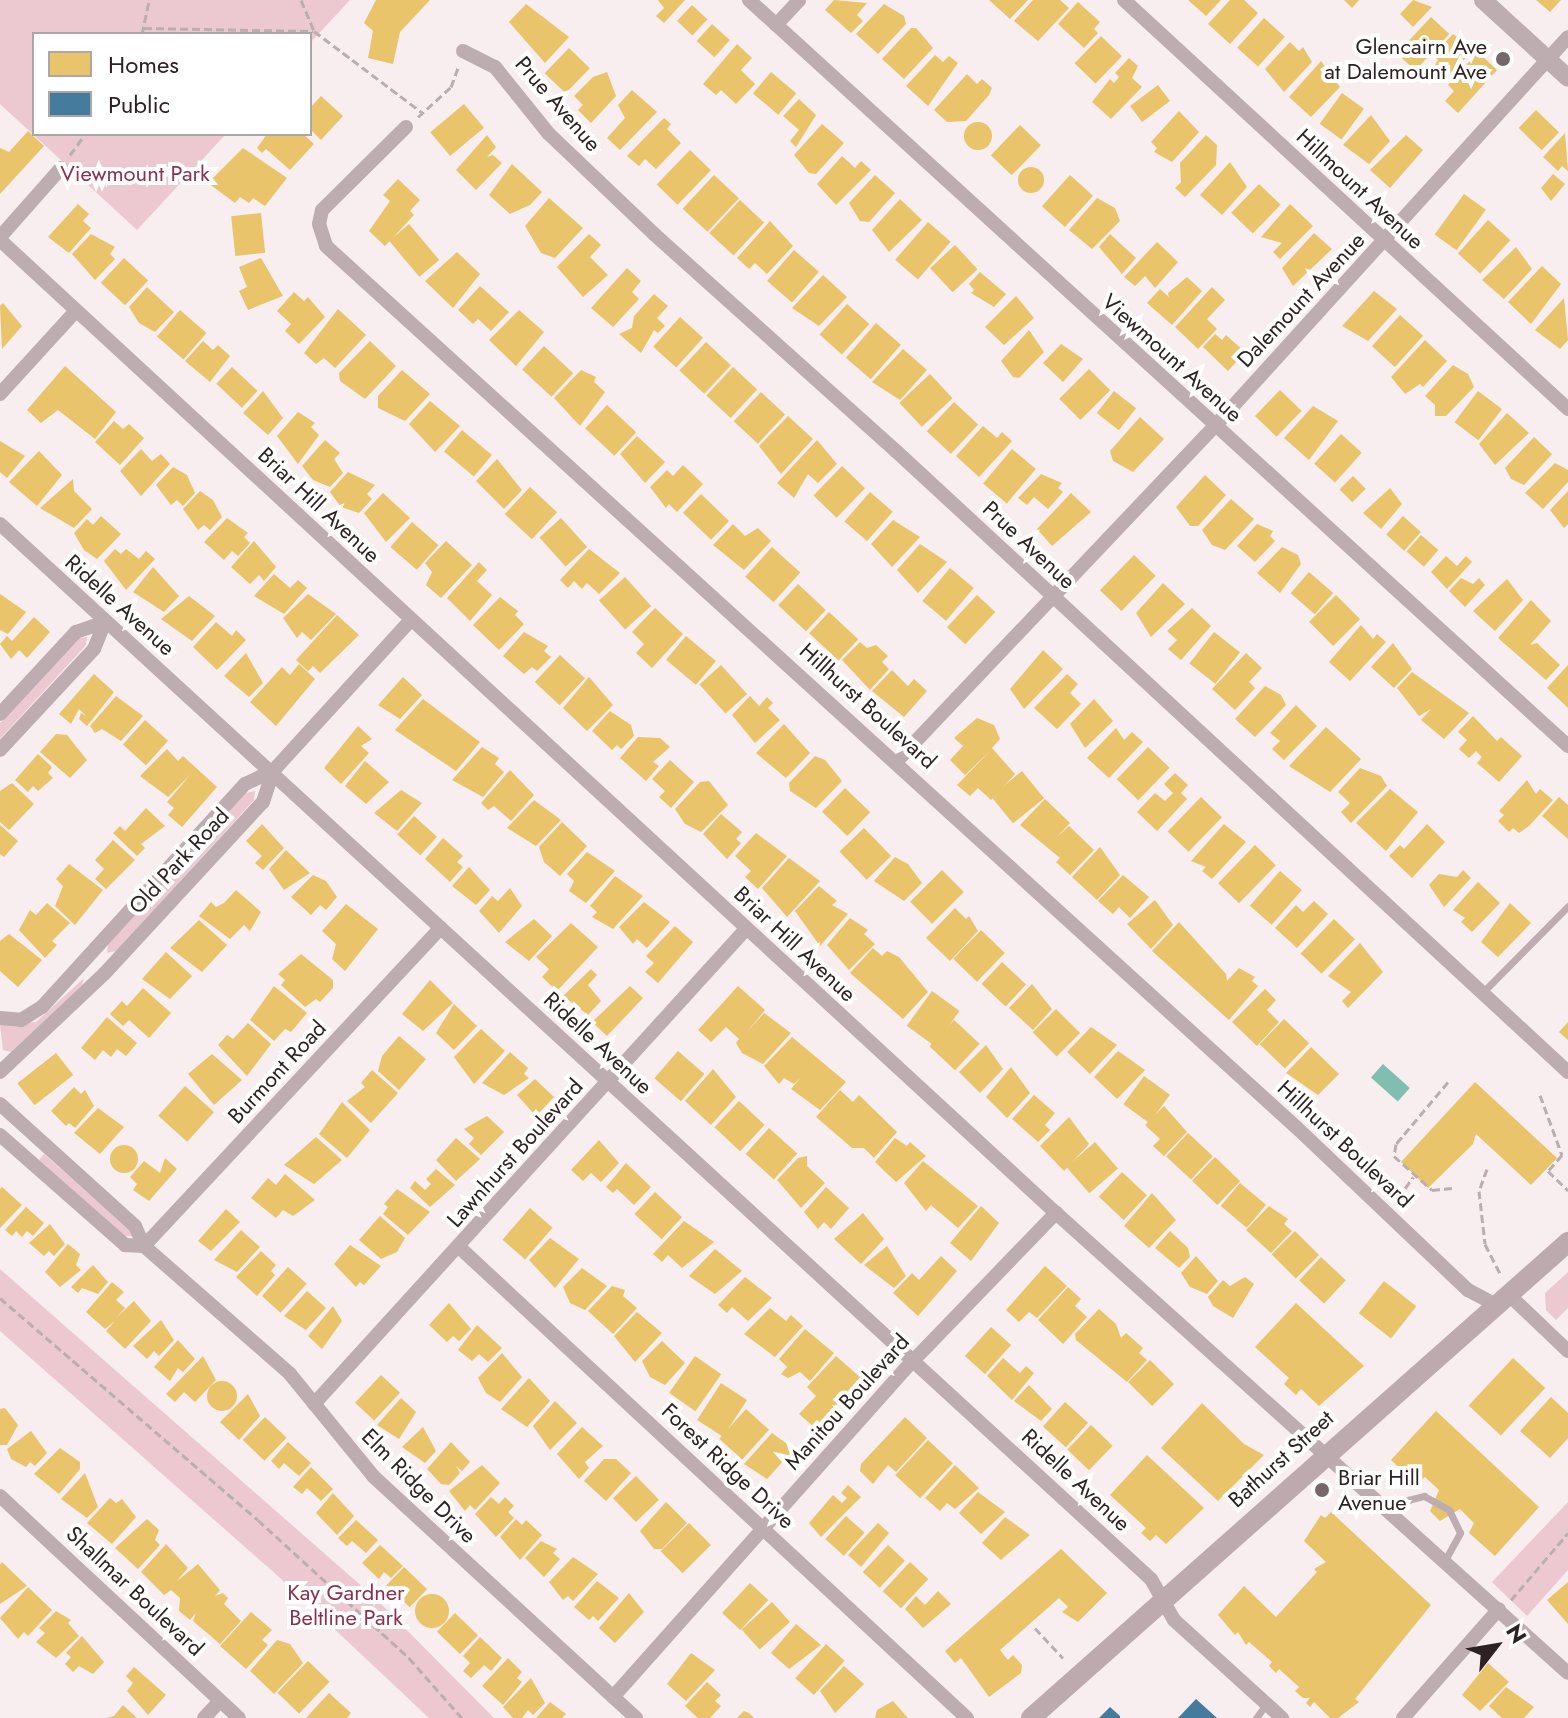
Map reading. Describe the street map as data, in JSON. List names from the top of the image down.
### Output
{
  "streets": {
    "main road": ["Bathurst Street"],
    "street": [
      "Prue Avenue",
      "Hillmount Avenue",
      "Dalemount Avenue",
      "Viewmount Avenue",
      "Briar Hill Avenue",
      "Ridelle Avenue",
      "Hillhurst Boulevard",
      "Old Park Road",
      "Burmont Road",
      "Lawnhurst Boulevard",
      "Manitou Boulevard",
      "Forest Ridge Drive",
      "Elm Ridge Drive",
      "Shallmar Boulevard"
    ]
  },
  "crossings": [
    ["Prue Avenue", "Dalemount Avenue"],
    ["Hillmount Avenue", "Dalemount Avenue"],
    ["Dalemount Avenue", "Viewmount Avenue"],
    ["Dalemount Avenue", "Hillhurst Boulevard"],
    ["Briar Hill Avenue", "Old Park Road"],
    ["Briar Hill Avenue", "Lawnhurst Boulevard"],
    ["Briar Hill Avenue", "Manitou Boulevard"],
    ["Briar Hill Avenue", "Bathurst Street"],
    ["Ridelle Avenue", "Old Park Road"],
    ["Ridelle Avenue", "Burmont Road"],
    ["Ridelle Avenue", "Lawnhurst Boulevard"],
    ["Ridelle Avenue", "Manitou Boulevard"],
    ["Ridelle Avenue", "Bathurst Street"],
    ["Hillhurst Boulevard", "Bathurst Street"],
    ["Burmont Road", "Elm Ridge Drive"],
    ["Lawnhurst Boulevard", "Forest Ridge Drive"],
    ["Lawnhurst Boulevard", "Elm Ridge Drive"],
    ["Manitou Boulevard", "Forest Ridge Drive"],
    ["Manitou Boulevard", "Elm Ridge Drive"]
  ],
  "parks": ["Viewmount Park", "Kay Gardner Beltline Park"],
  "places": ["Glencairn Ave at Dalemount Ave", "Briar Hill Avenue"],
  "legend": ["Homes", "Public"],
  "north": "top right"
}
